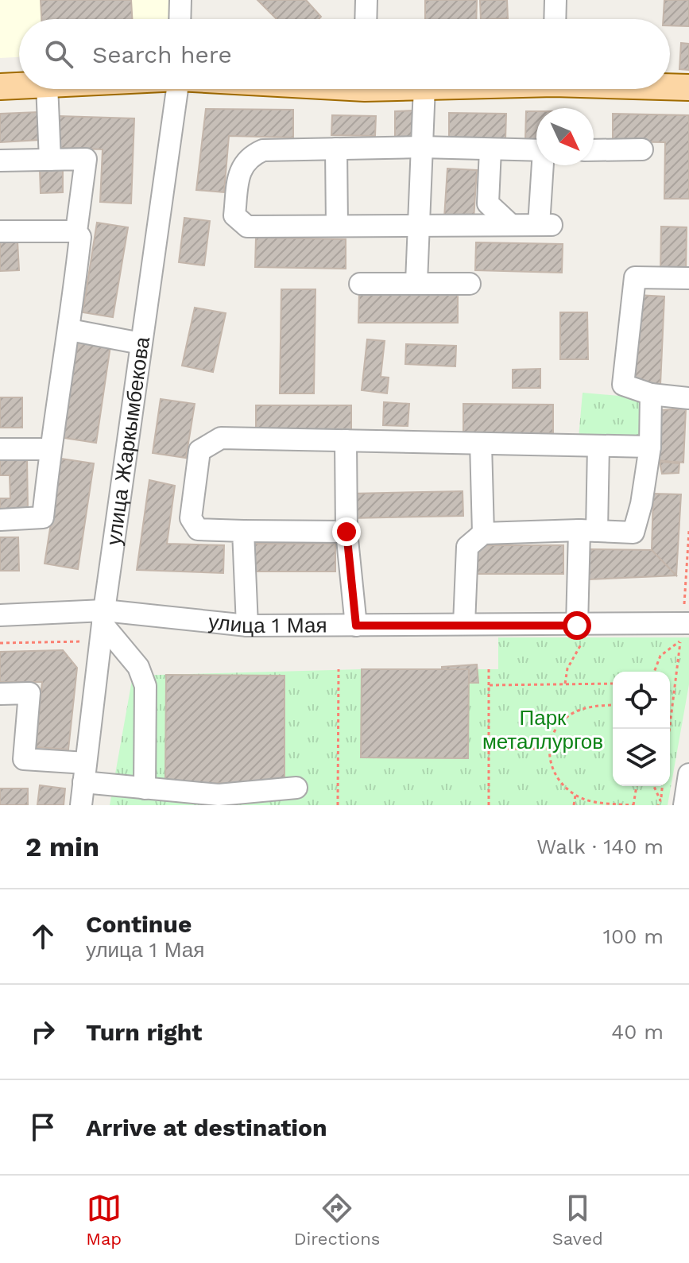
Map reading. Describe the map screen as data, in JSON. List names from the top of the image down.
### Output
{
  "streets": {
    "street": ["улица Жаркымбекова", "улица 1 Мая"]
  },
  "crossings": [
    ["улица Жаркымбекова", "улица 1 Мая"]
  ],
  "parks": ["Парк металлургов"],
  "north": "bottom right",
  "page": {
    "search": "Search here",
    "heading": ["2 min", "Walk · 140 m"],
    "list": [
      ["Continue", "улица 1 Мая", "100 m"],
      ["Turn right", "40 m"],
      "Arrive at destination"
    ],
    "nav": ["Map", "Directions", "Saved"]
  }
}
